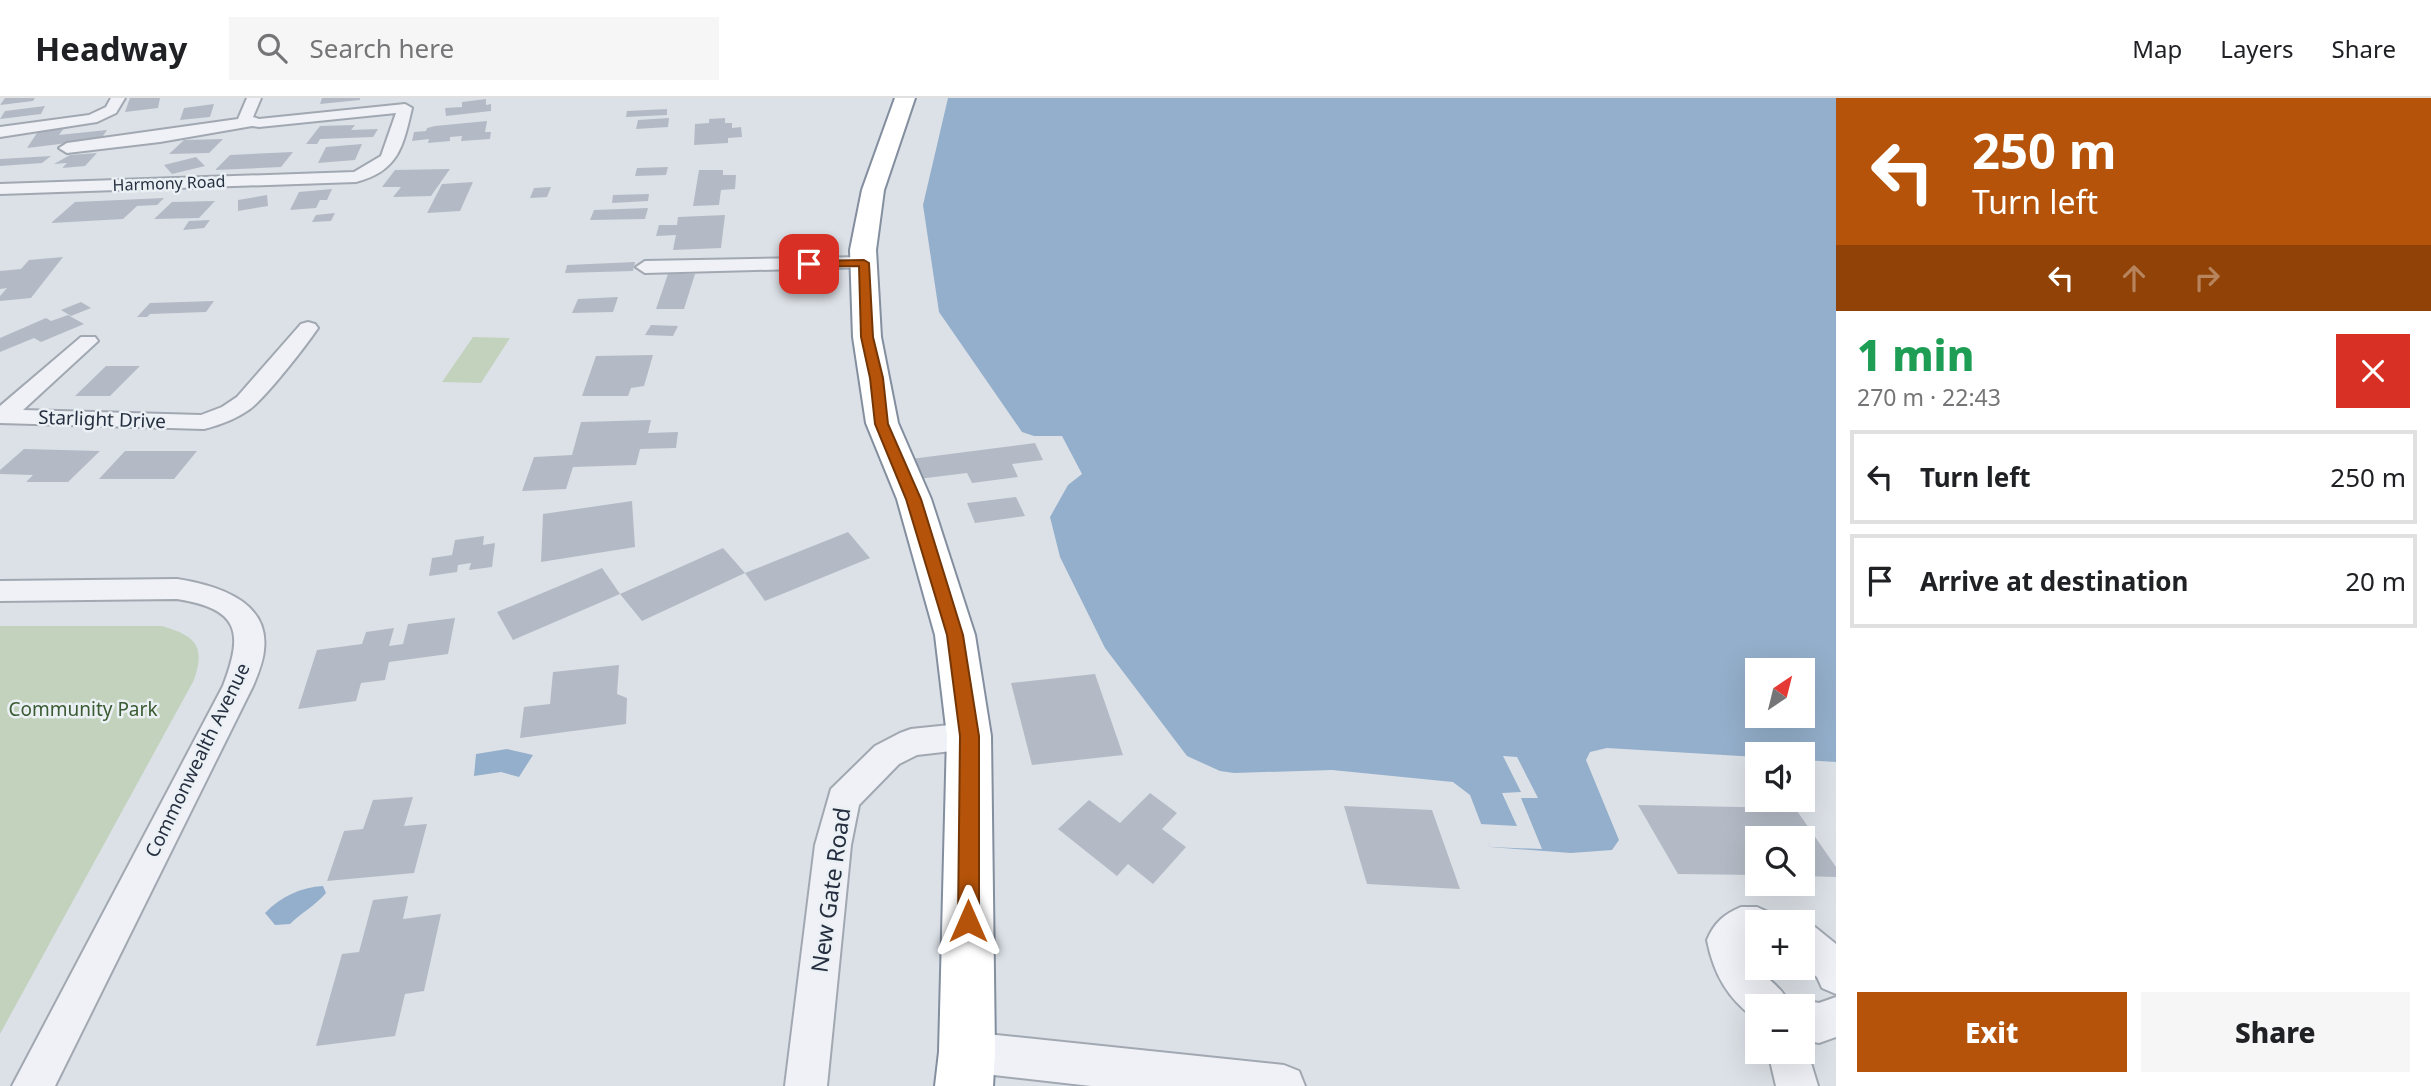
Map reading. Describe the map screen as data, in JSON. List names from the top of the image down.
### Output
{
  "streets": {
    "street": [
      "Harmony Road",
      "Starlight Drive",
      "Commonwealth Avenue",
      "New Gate Road"
    ]
  },
  "parks": ["Community Park"],
  "north": "top right",
  "page": {
    "header": "Headway",
    "search": "Search here",
    "nav": ["Map", "Layers", "Share"],
    "turn": ["250 m", "Turn left"],
    "heading": ["1 min", "270 m · 22:43"],
    "list": [
      {
        "name": "Turn left",
        "value": "250 m"
      },
      {
        "name": "Arrive at destination",
        "value": "20 m"
      }
    ],
    "map_buttons": ["+", "−"],
    "buttons": ["Exit", "Share"]
  }
}
